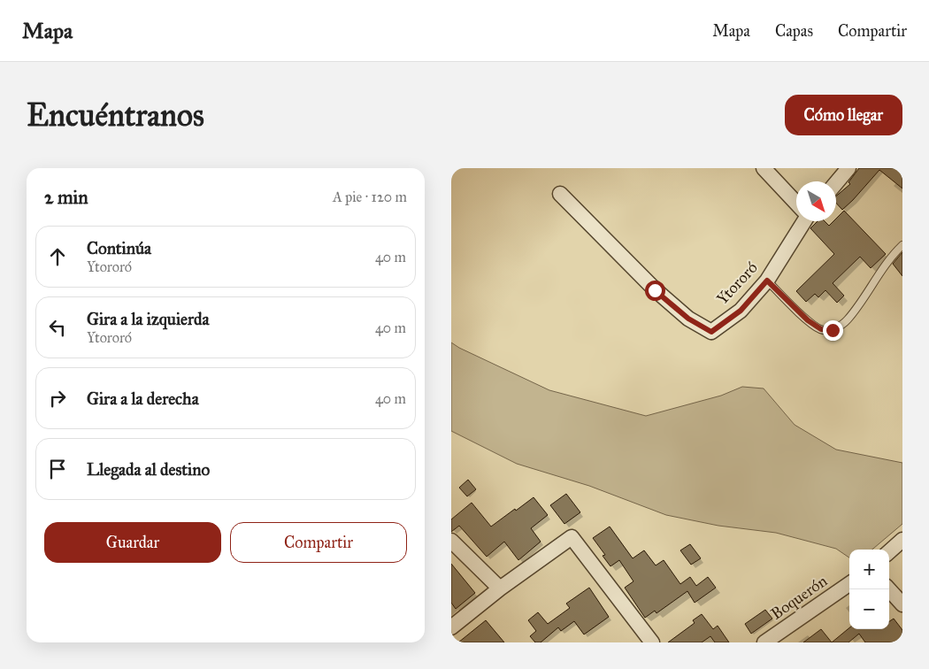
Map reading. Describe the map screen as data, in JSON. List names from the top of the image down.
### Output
{
  "streets": {
    "street": ["Ytororó", "Boquerón"]
  },
  "north": "bottom right",
  "page": {
    "header": "Mapa",
    "nav": ["Mapa", "Capas", "Compartir"],
    "buttons": [
      "Cómo llegar",
      ["Guardar", "Compartir"]
    ],
    "title": "Encuéntranos",
    "heading": ["2 min", "A pie · 120 m"],
    "list": [
      ["Continúa", "Ytororó", "40 m"],
      ["Gira a la izquierda", "Ytororó", "40 m"],
      ["Gira a la derecha", "40 m"],
      "Llegada al destino"
    ],
    "map_buttons": ["+", "−"]
  }
}
